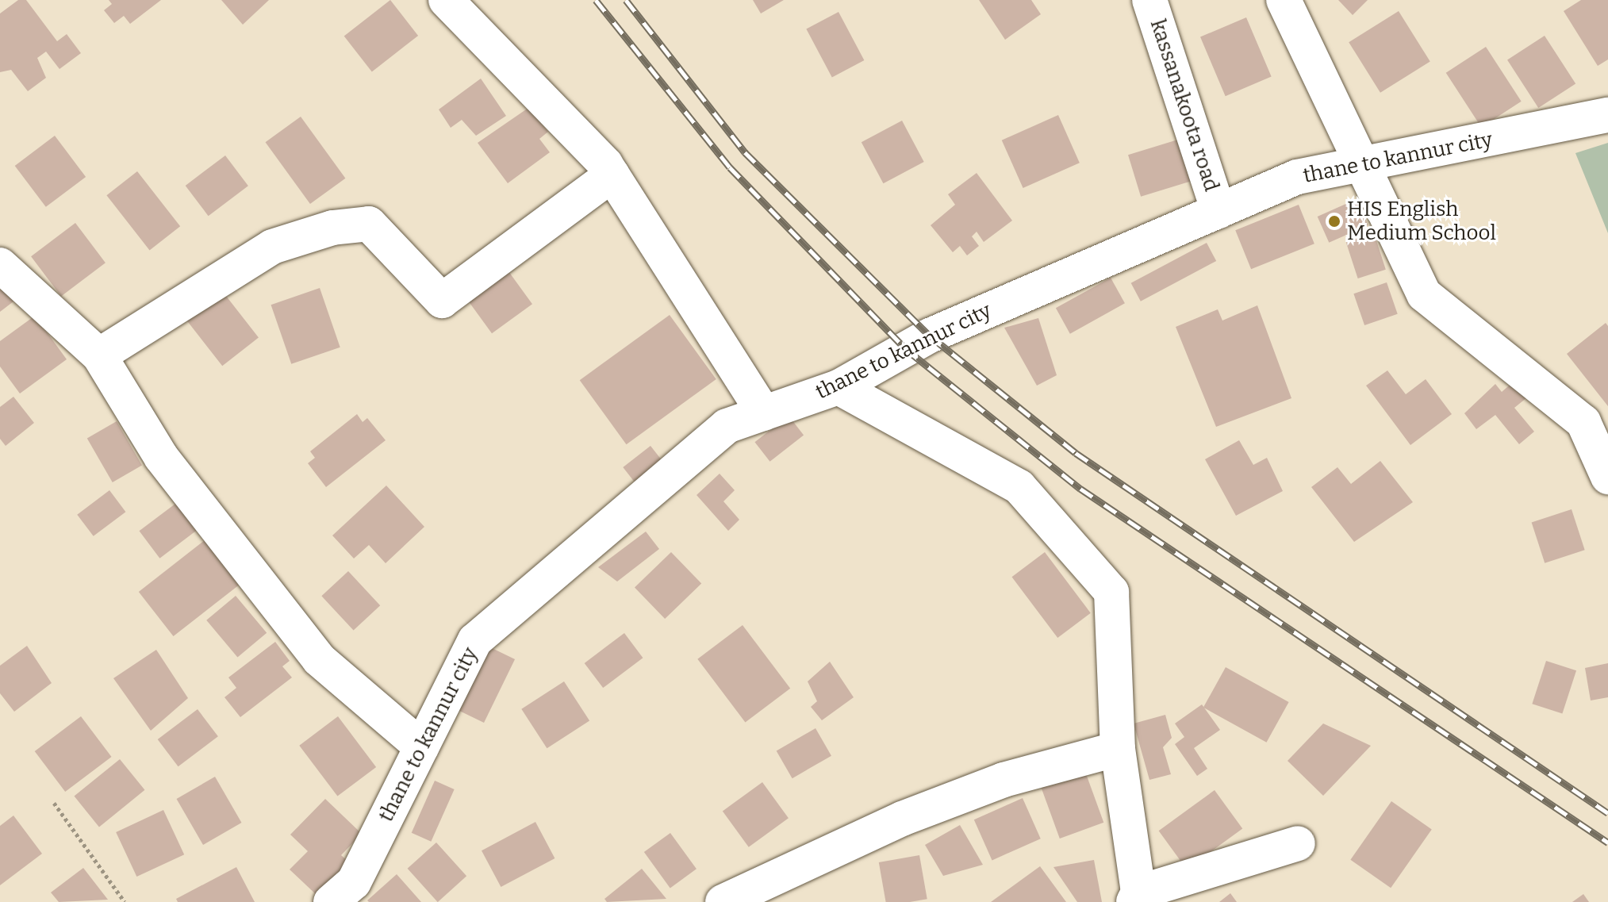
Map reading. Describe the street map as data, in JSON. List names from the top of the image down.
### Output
{
  "streets": {
    "street": ["kassanakoota road", "thane to kannur city"]
  },
  "crossings": [
    ["kassanakoota road", "thane to kannur city"]
  ],
  "places": ["HIS English Medium School"]
}
